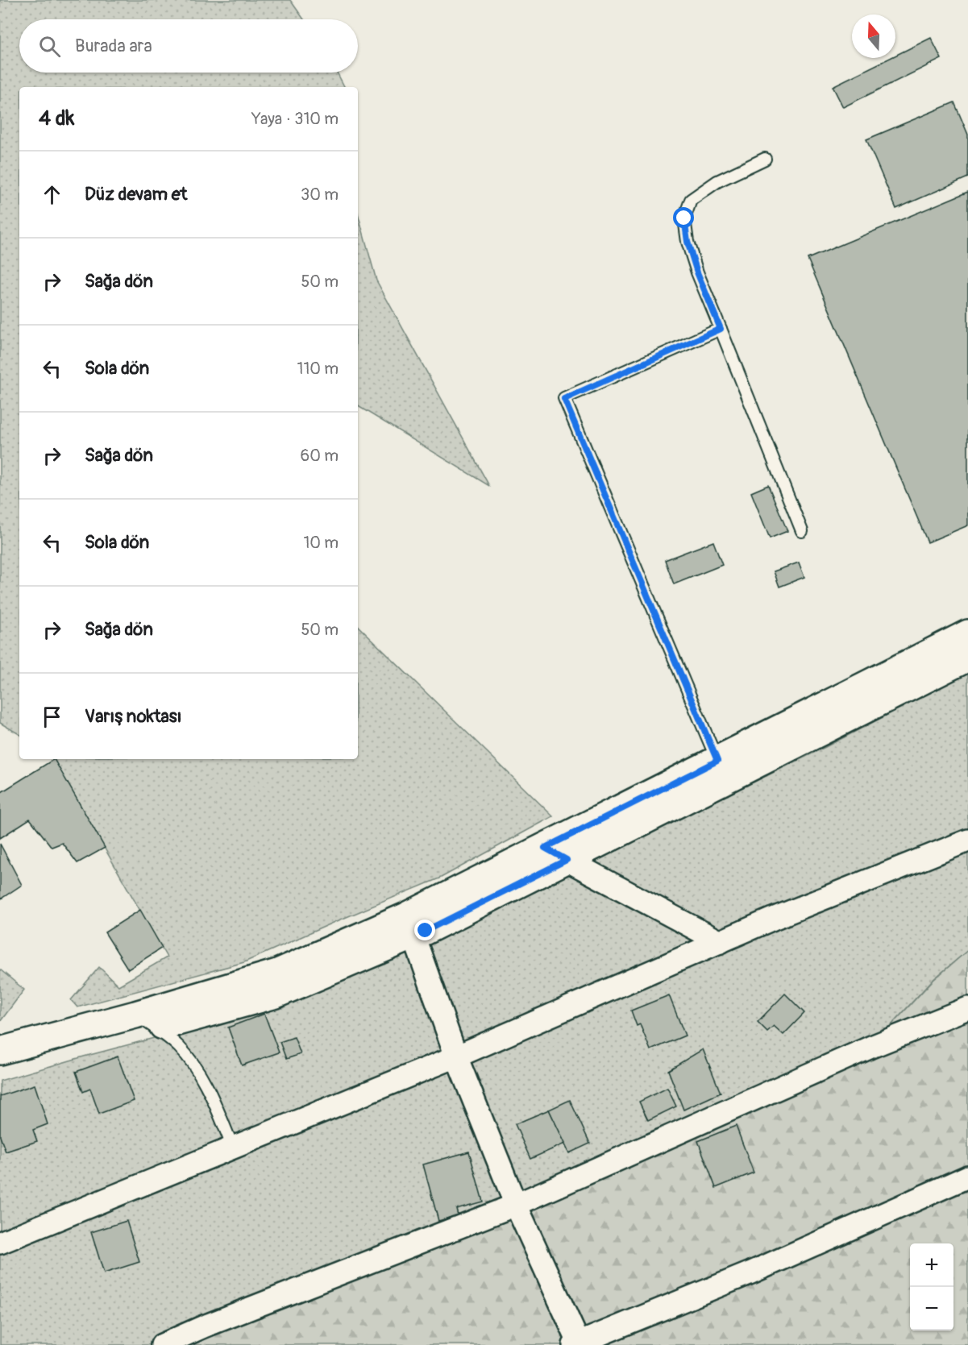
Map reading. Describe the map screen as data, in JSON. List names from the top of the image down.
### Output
{
  "north": "top",
  "page": {
    "search": "Burada ara",
    "heading": ["4 dk", "Yaya · 310 m"],
    "list": [
      ["Düz devam et", "30 m"],
      ["Sağa dön", "50 m"],
      ["Sola dön", "110 m"],
      ["Sağa dön", "60 m"],
      ["Sola dön", "10 m"],
      ["Sağa dön", "50 m"],
      "Varış noktası"
    ],
    "map_buttons": ["+", "−"]
  }
}
